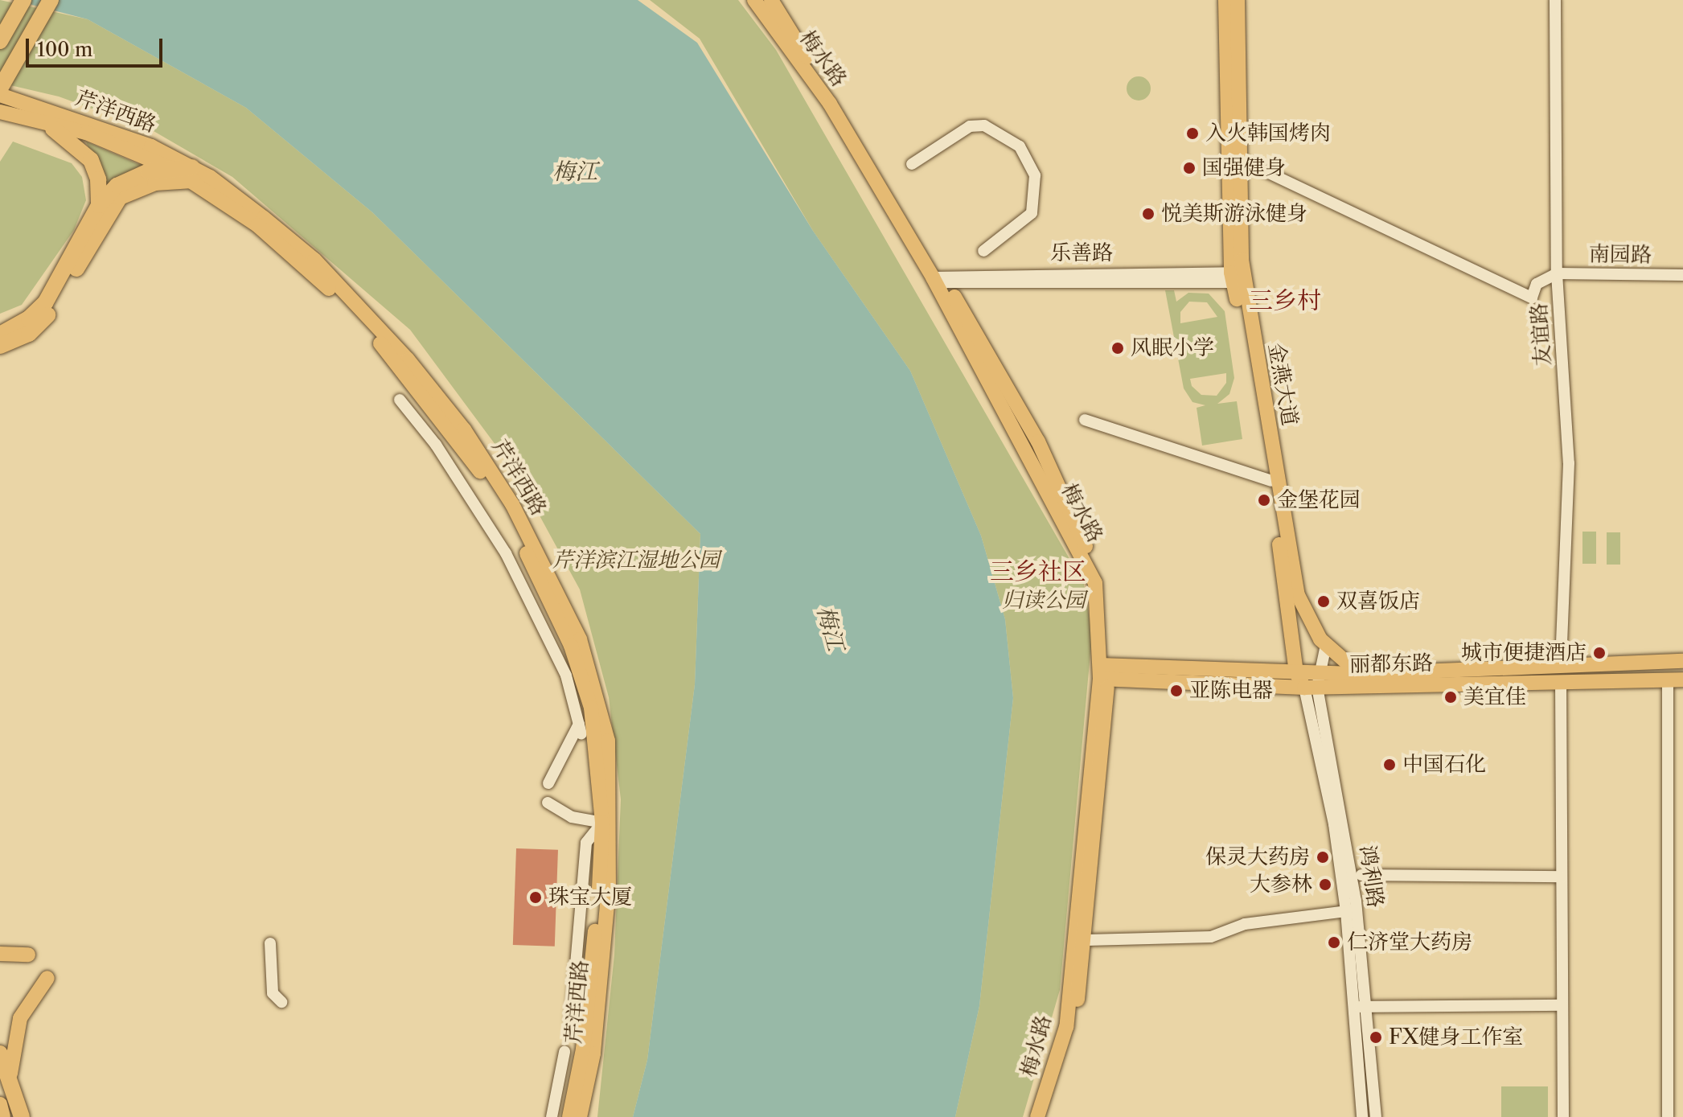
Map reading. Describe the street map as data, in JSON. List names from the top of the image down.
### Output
{
  "streets": {
    "main road": [
      "梅水路",
      "芹洋西路",
      "金燕大道",
      "丽都东路"
    ],
    "street": [
      "乐善路",
      "南园路",
      "友谊路",
      "鸿利路"
    ]
  },
  "crossings": [
    ["梅水路", "乐善路"],
    ["梅水路", "丽都东路"],
    ["乐善路", "金燕大道"],
    ["南园路", "友谊路"],
    ["友谊路", "丽都东路"],
    ["金燕大道", "丽都东路"],
    ["金燕大道", "鸿利路"],
    ["丽都东路", "鸿利路"]
  ],
  "districts": ["三乡村", "三乡社区"],
  "water": ["梅江"],
  "parks": ["芹洋滨江湿地公园", "归读公园"],
  "places": [
    "入火韩国烤肉",
    "国强健身",
    "悦美斯游泳健身",
    "风眠小学",
    "金堡花园",
    "双喜饭店",
    "城市便捷酒店",
    "亚陈电器",
    "美宜佳",
    "中国石化",
    "保灵大药房",
    "大参林",
    "珠宝大厦",
    "仁济堂大药房",
    "FX健身工作室"
  ],
  "scale_bar": "100 m"
}
